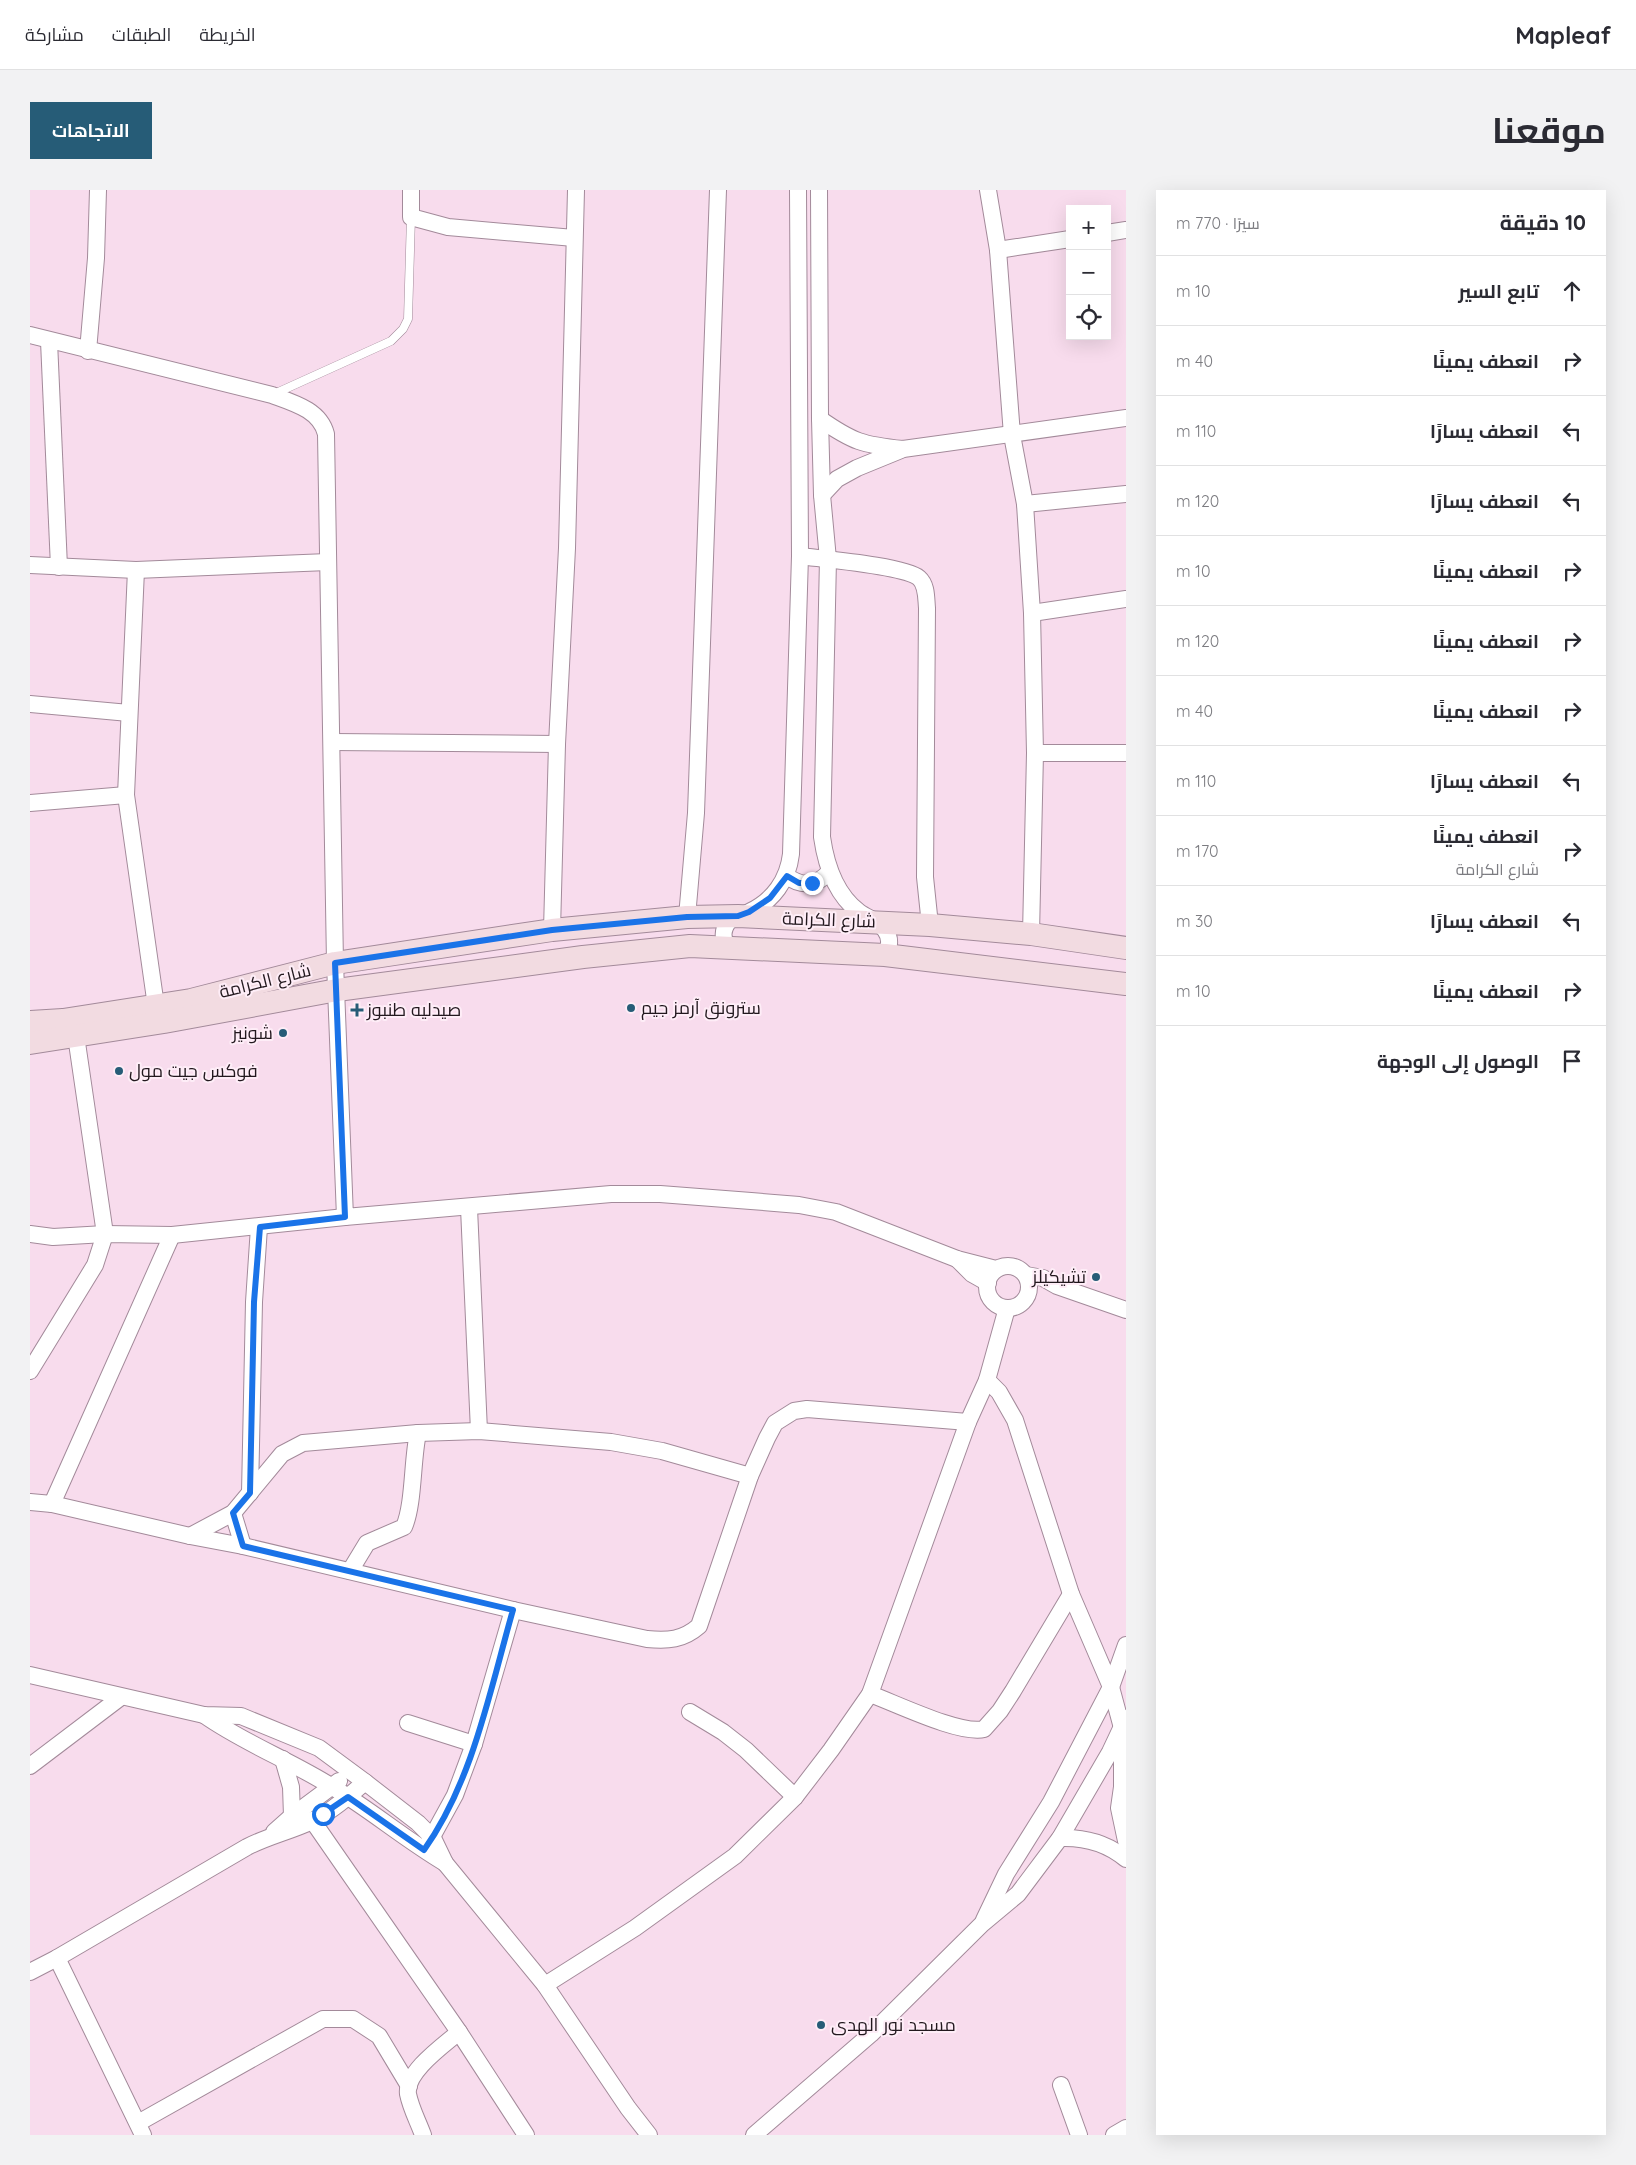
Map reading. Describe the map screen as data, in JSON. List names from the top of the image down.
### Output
{
  "streets": {
    "street": ["شارع الكرامة"]
  },
  "places": {
    "other": [
      "سترونق آرمز جيم",
      "شونيز",
      "فوكس جيت مول",
      "تشيكيلز",
      "مسجد نور الهدى"
    ],
    "health": ["صيدليه طنبوز"]
  },
  "page": {
    "header": "Mapleaf",
    "nav": ["الخريطة", "الطبقات", "مشاركة"],
    "title": "موقعنا",
    "buttons": "الاتجاهات",
    "heading": ["10 دقيقة", "سيرًا · 770 m"],
    "map_buttons": ["+", "−"],
    "list": [
      ["تابع السير", "10 m"],
      ["انعطف يمينًا", "40 m"],
      ["انعطف يسارًا", "110 m"],
      ["انعطف يسارًا", "120 m"],
      ["انعطف يمينًا", "10 m"],
      ["انعطف يمينًا", "120 m"],
      ["انعطف يمينًا", "40 m"],
      ["انعطف يسارًا", "110 m"],
      ["انعطف يمينًا", "شارع الكرامة", "170 m"],
      ["انعطف يسارًا", "30 m"],
      ["انعطف يمينًا", "10 m"],
      "الوصول إلى الوجهة"
    ]
  }
}
